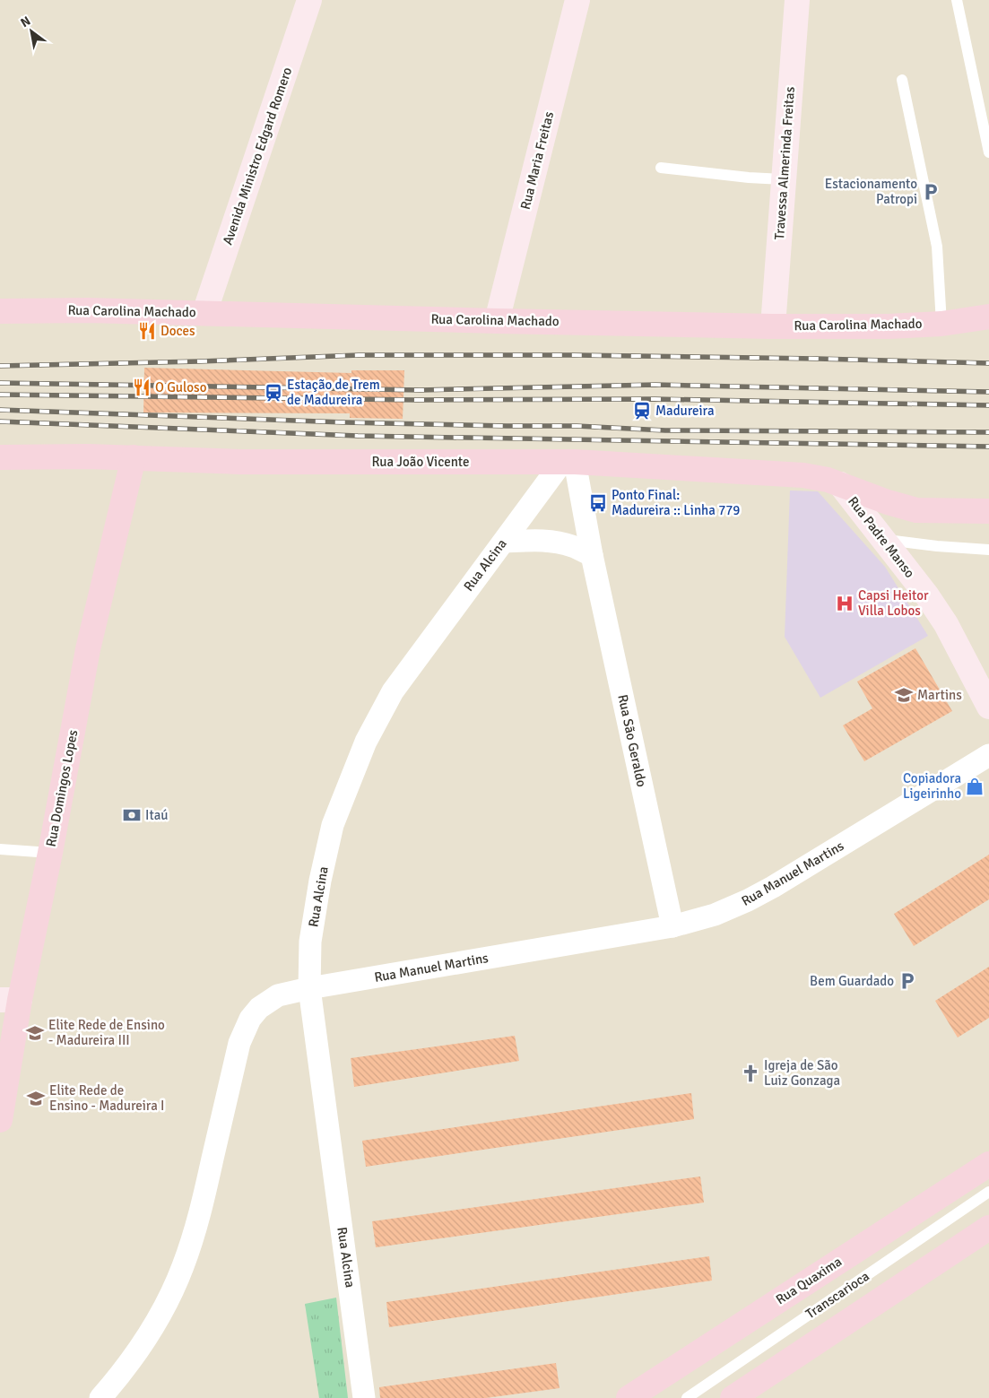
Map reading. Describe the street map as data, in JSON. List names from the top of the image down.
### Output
{
  "streets": {
    "main road": [
      "Rua Carolina Machado",
      "Rua João Vicente",
      "Rua Domingos Lopes",
      "Rua Quaxima"
    ],
    "street": [
      "Avenida Ministro Edgard Romero",
      "Rua Maria Freitas",
      "Travessa Almerinda Freitas",
      "Rua Padre Manso",
      "Rua Alcina",
      "Rua São Geraldo",
      "Rua Manuel Martins"
    ],
    "lane": ["Transcarioca"]
  },
  "crossings": [
    ["Avenida Ministro Edgard Romero", "Rua Carolina Machado"],
    ["Rua Maria Freitas", "Rua Carolina Machado"],
    ["Travessa Almerinda Freitas", "Rua Carolina Machado"],
    ["Rua João Vicente", "Rua Padre Manso"],
    ["Rua João Vicente", "Rua Alcina"],
    ["Rua João Vicente", "Rua São Geraldo"],
    ["Rua João Vicente", "Rua Domingos Lopes"],
    ["Rua Alcina", "Rua São Geraldo"],
    ["Rua Alcina", "Rua Manuel Martins"],
    ["Rua São Geraldo", "Rua Manuel Martins"]
  ],
  "places": {
    "parking": ["Estacionamento Patropi", "Bem Guardado"],
    "restaurant": ["Doces", "O Guloso"],
    "station": ["Estação de Trem de Madureira", "Madureira"],
    "bus stop": ["Ponto Final: Madureira :: Linha 779"],
    "hospital": ["Capsi Heitor Villa Lobos"],
    "school or university": ["Martins", "Elite Rede de Ensino - Madureira III", "Elite Rede de Ensino - Madureira I"],
    "shop": ["Copiadora Ligeirinho"],
    "bank": ["Itaú"],
    "church": ["Igreja de São Luiz Gonzaga"]
  },
  "north": "top left"
}
